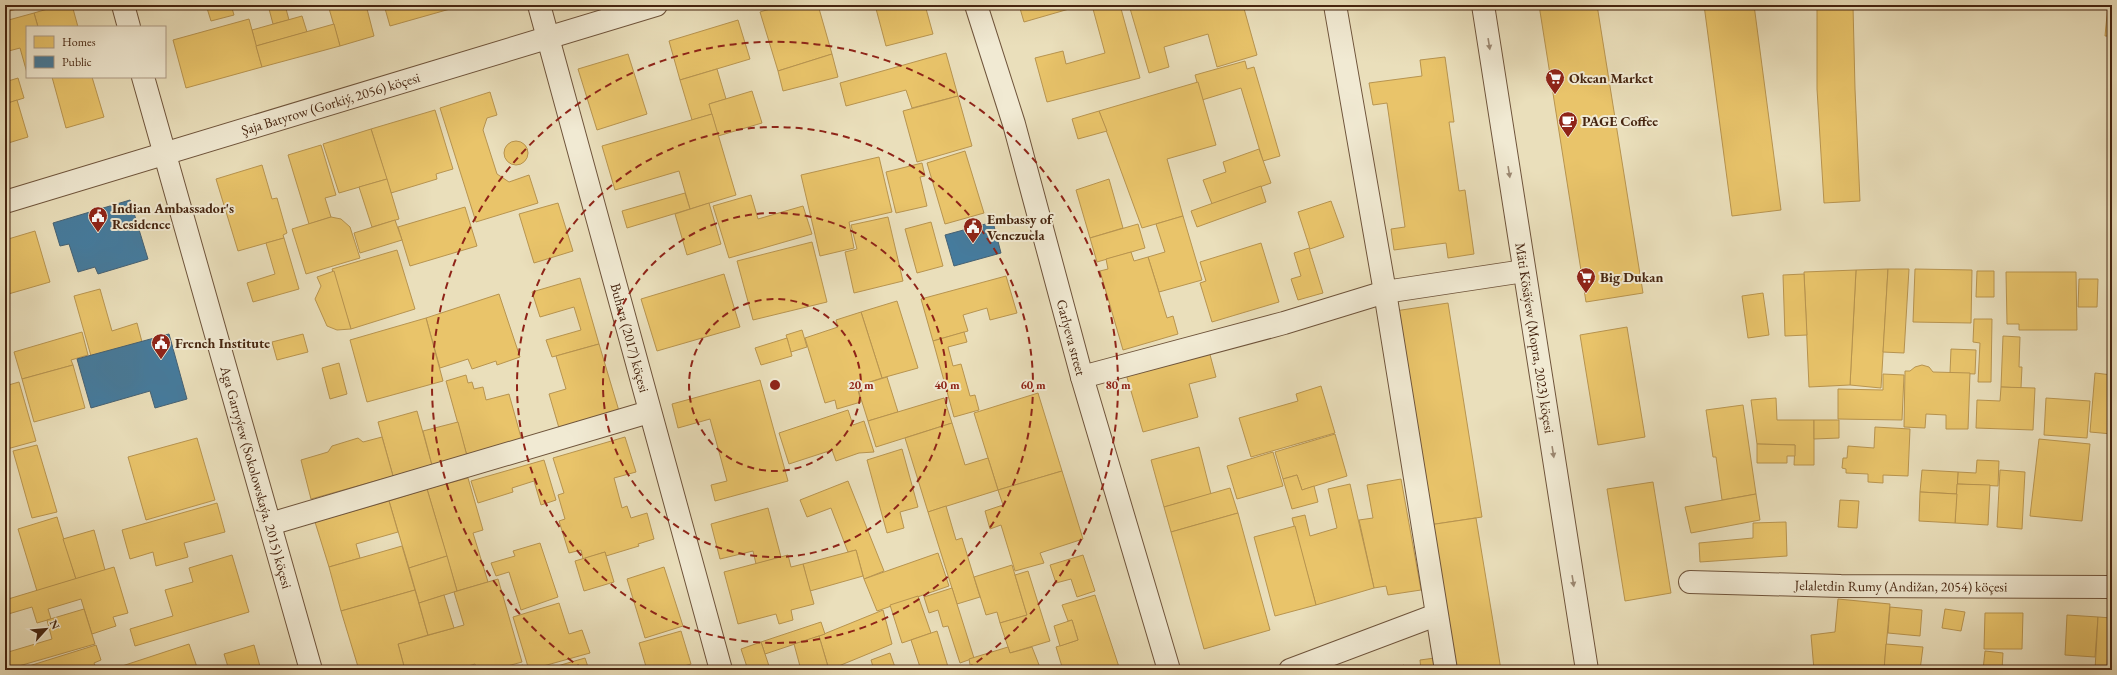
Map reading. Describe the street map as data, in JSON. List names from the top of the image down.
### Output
{
  "streets": {
    "street": [
      "Şaja Batyrow (Gorkiý, 2056) köçesi",
      "Buhara (2017) köçesi",
      "Garlyeva street",
      "Mäti Kösäýew (Mopra, 2023) köçesi",
      "Aga Garryýew (Sokolowskaýa, 2015) köçesi",
      "Jelaletdin Rumy (Andižan, 2054) köçesi"
    ]
  },
  "crossings": [
    ["Şaja Batyrow (Gorkiý, 2056) köçesi", "Buhara (2017) köçesi"],
    ["Şaja Batyrow (Gorkiý, 2056) köçesi", "Aga Garryýew (Sokolowskaýa, 2015) köçesi"]
  ],
  "places": {
    "supermarket": ["Okean Market", "Big Dukan"],
    "cafe": ["PAGE Coffee"],
    "public building": ["Indian Ambassador's Residence", "Embassy of Venezuela", "French Institute"]
  },
  "legend": ["Homes", "Public"],
  "north": "top right",
  "rings": [
    "20 m",
    "40 m",
    "60 m",
    "80 m"
  ]
}
